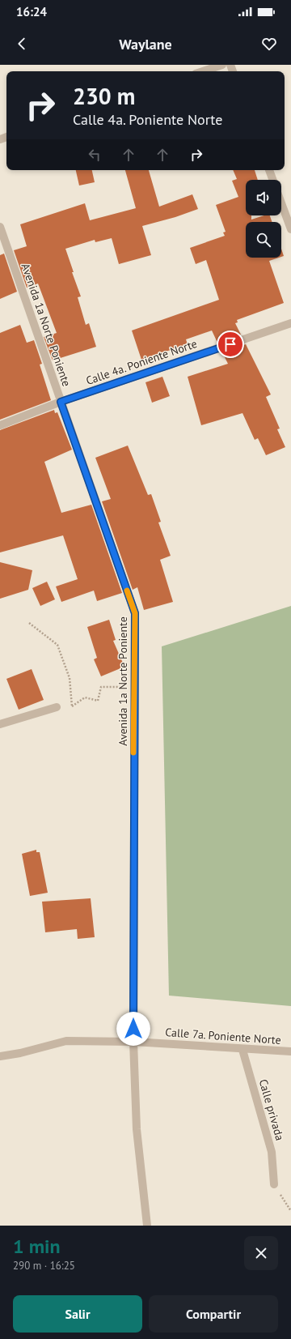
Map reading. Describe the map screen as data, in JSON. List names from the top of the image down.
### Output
{
  "streets": {
    "street": [
      "Avenida 1a Norte Poniente",
      "Calle 4a. Poniente Norte",
      "Calle 7a. Poniente Norte",
      "Calle privada"
    ]
  },
  "crossings": [
    ["Avenida 1a Norte Poniente", "Calle 4a. Poniente Norte"],
    ["Avenida 1a Norte Poniente", "Calle 7a. Poniente Norte"],
    ["Calle 7a. Poniente Norte", "Calle privada"]
  ],
  "page": {
    "status": "16:24",
    "header": "Waylane",
    "turn": ["230 m", "Calle 4a. Poniente Norte"],
    "heading": ["1 min", "290 m · 16:25"],
    "buttons": ["Salir", "Compartir"]
  }
}
